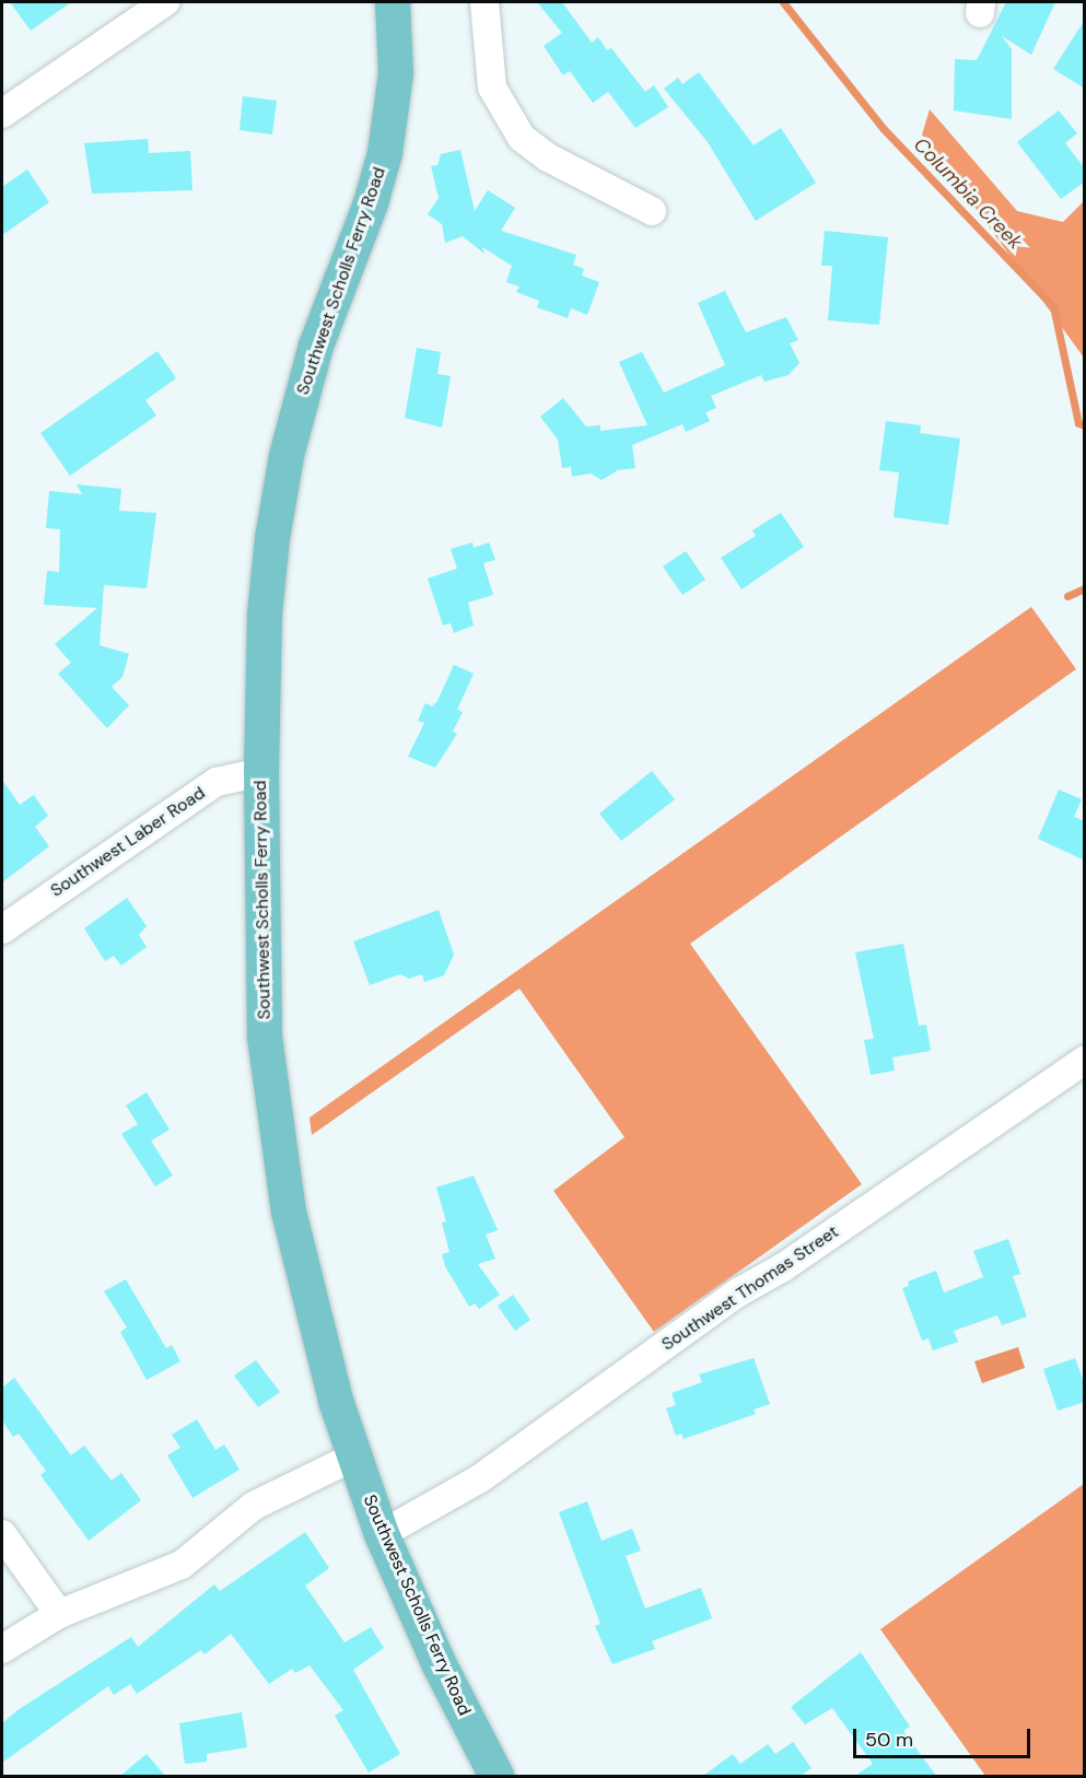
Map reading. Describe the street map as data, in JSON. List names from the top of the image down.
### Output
{
  "streets": {
    "main road": ["Southwest Scholls Ferry Road"],
    "street": ["Southwest Laber Road", "Southwest Thomas Street"]
  },
  "crossings": [
    ["Southwest Scholls Ferry Road", "Southwest Laber Road"],
    ["Southwest Scholls Ferry Road", "Southwest Thomas Street"]
  ],
  "water": ["Columbia Creek"],
  "scale_bar": "50 m"
}
